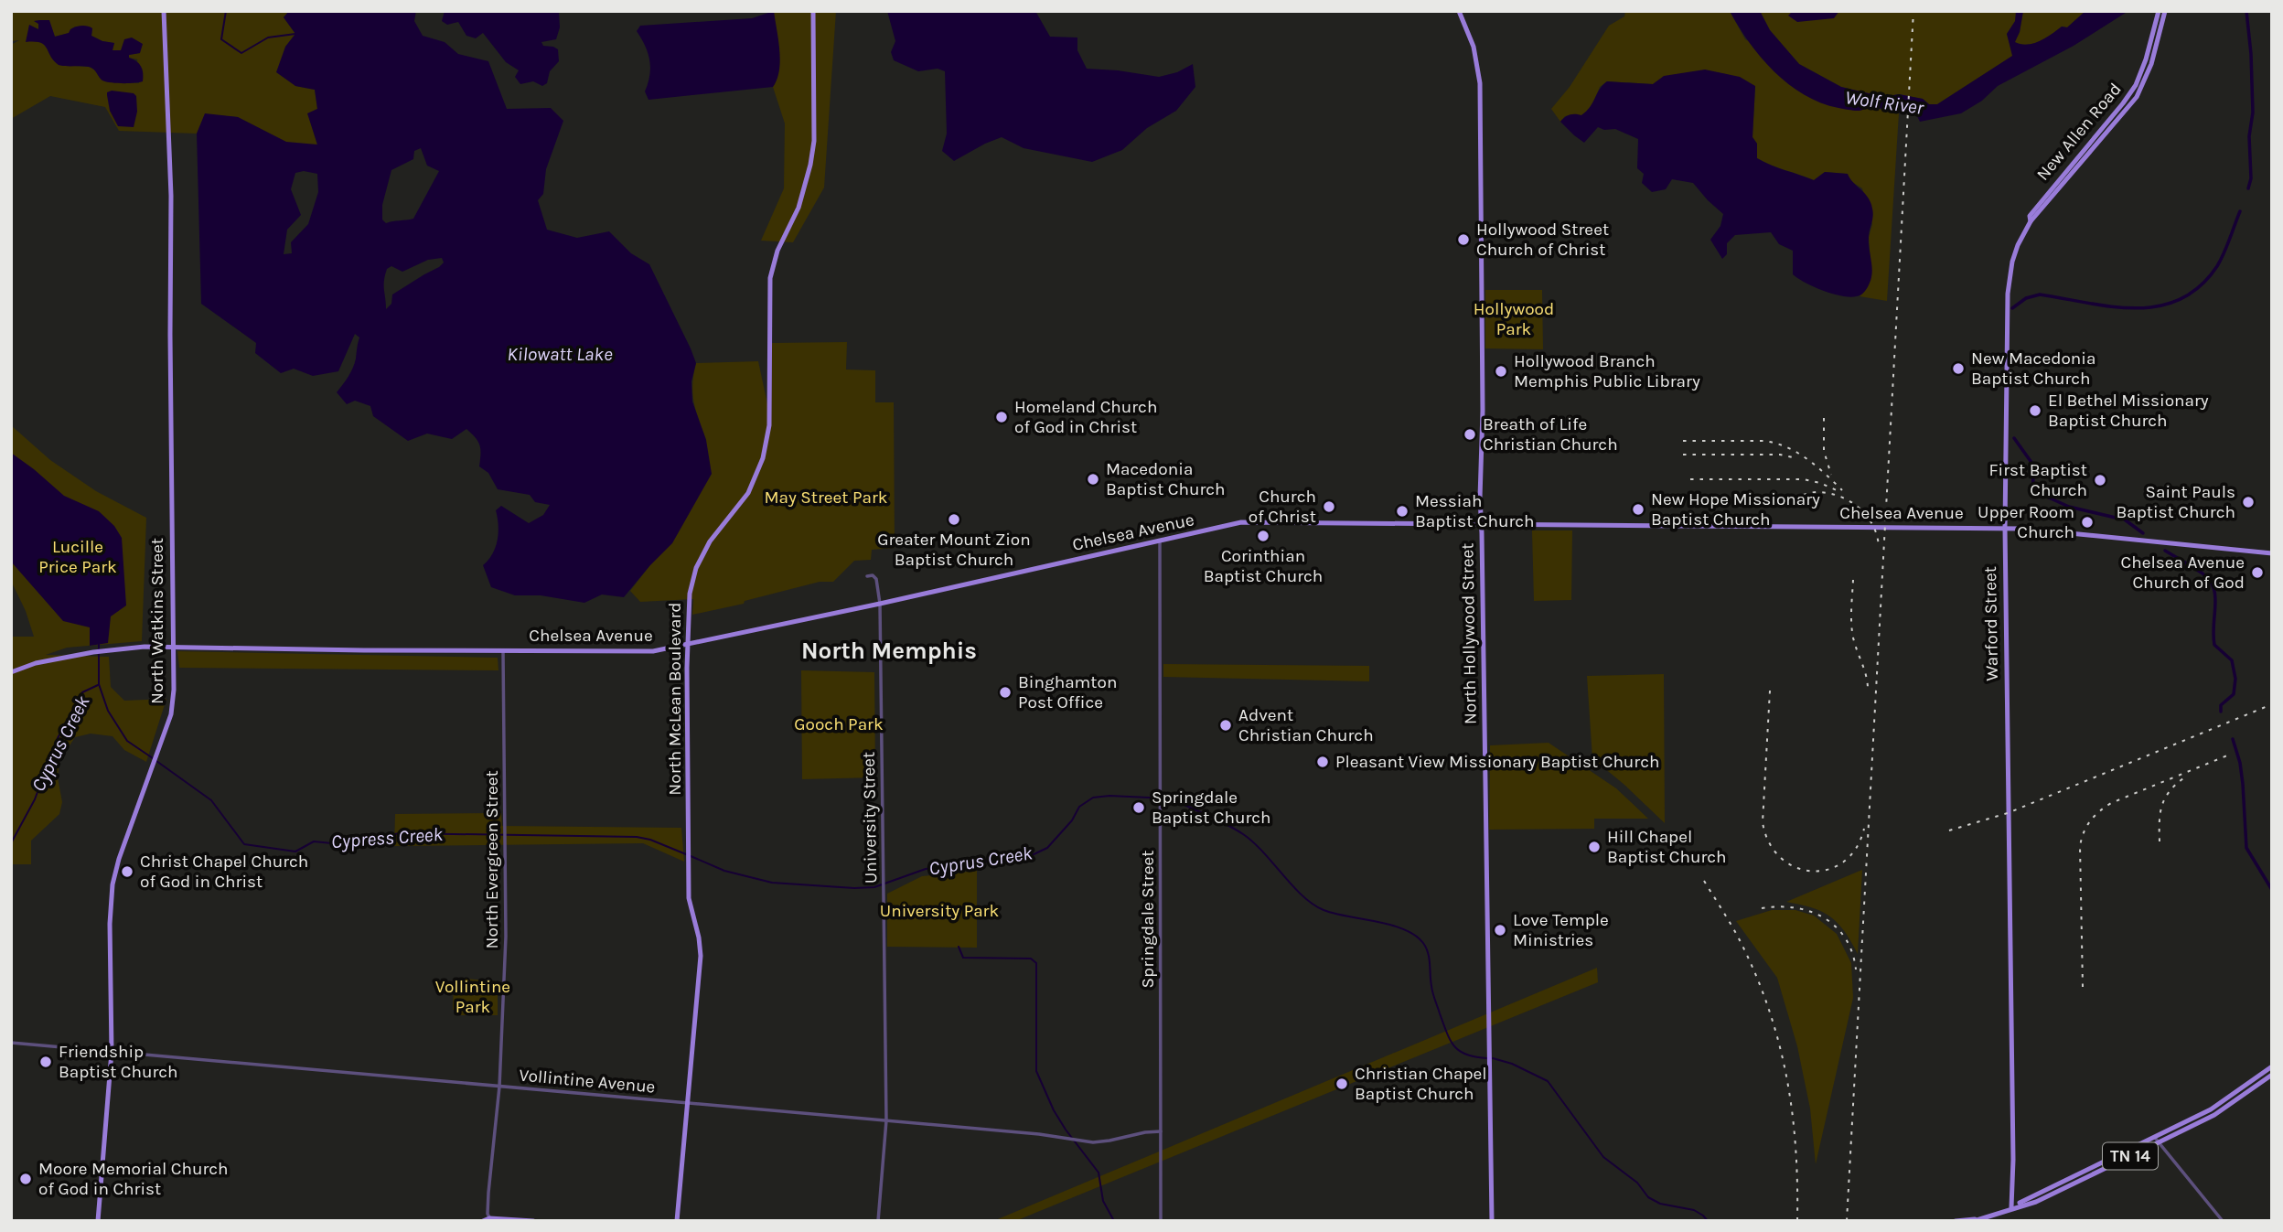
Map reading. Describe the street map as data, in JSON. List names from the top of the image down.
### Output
{
  "streets": {
    "main road": [
      "Chelsea Avenue",
      "North Watkins Street",
      "Warford Street",
      "North Hollywood Street",
      "North McLean Boulevard",
      "TN 14"
    ],
    "street": [
      "University Street",
      "North Evergreen Street",
      "Springdale Street",
      "Vollintine Avenue"
    ]
  },
  "crossings": [
    ["Chelsea Avenue", "North Watkins Street"],
    ["Chelsea Avenue", "Warford Street"],
    ["Chelsea Avenue", "North Hollywood Street"],
    ["Chelsea Avenue", "North McLean Boulevard"],
    ["Chelsea Avenue", "University Street"],
    ["Chelsea Avenue", "North Evergreen Street"],
    ["Chelsea Avenue", "Springdale Street"],
    ["North Watkins Street", "Vollintine Avenue"],
    ["Warford Street", "TN 14"],
    ["North McLean Boulevard", "Vollintine Avenue"],
    ["University Street", "Vollintine Avenue"],
    ["North Evergreen Street", "Vollintine Avenue"],
    ["Springdale Street", "Vollintine Avenue"]
  ],
  "districts": ["North Memphis"],
  "water": [
    "Wolf River",
    "Kilowatt Lake",
    "Cyprus Creek",
    "Cypress Creek"
  ],
  "parks": [
    "Hollywood Park",
    "May Street Park",
    "Lucille Price Park",
    "Gooch Park",
    "University Park",
    "Vollintine Park"
  ],
  "places": [
    "Hollywood Street Church of Christ",
    "New Macedonia Baptist Church",
    "Hollywood Branch Memphis Public Library",
    "El Bethel Missionary Baptist Church",
    "Homeland Church of God in Christ",
    "Breath of Life Christian Church",
    "Macedonia Baptist Church",
    "First Baptist Church",
    "Saint Pauls Baptist Church",
    "Church of Christ",
    "New Hope Missionary Baptist Church",
    "Messiah Baptist Church",
    "Greater Mount Zion Baptist Church",
    "Upper Room Church",
    "Corinthian Baptist Church",
    "Chelsea Avenue Church of God",
    "Binghamton Post Office",
    "Advent Christian Church",
    "Pleasant View Missionary Baptist Church",
    "Springdale Baptist Church",
    "Hill Chapel Baptist Church",
    "Christ Chapel Church of God in Christ",
    "Love Temple Ministries",
    "Friendship Baptist Church",
    "Christian Chapel Baptist Church",
    "Moore Memorial Church of God in Christ"
  ]
}
